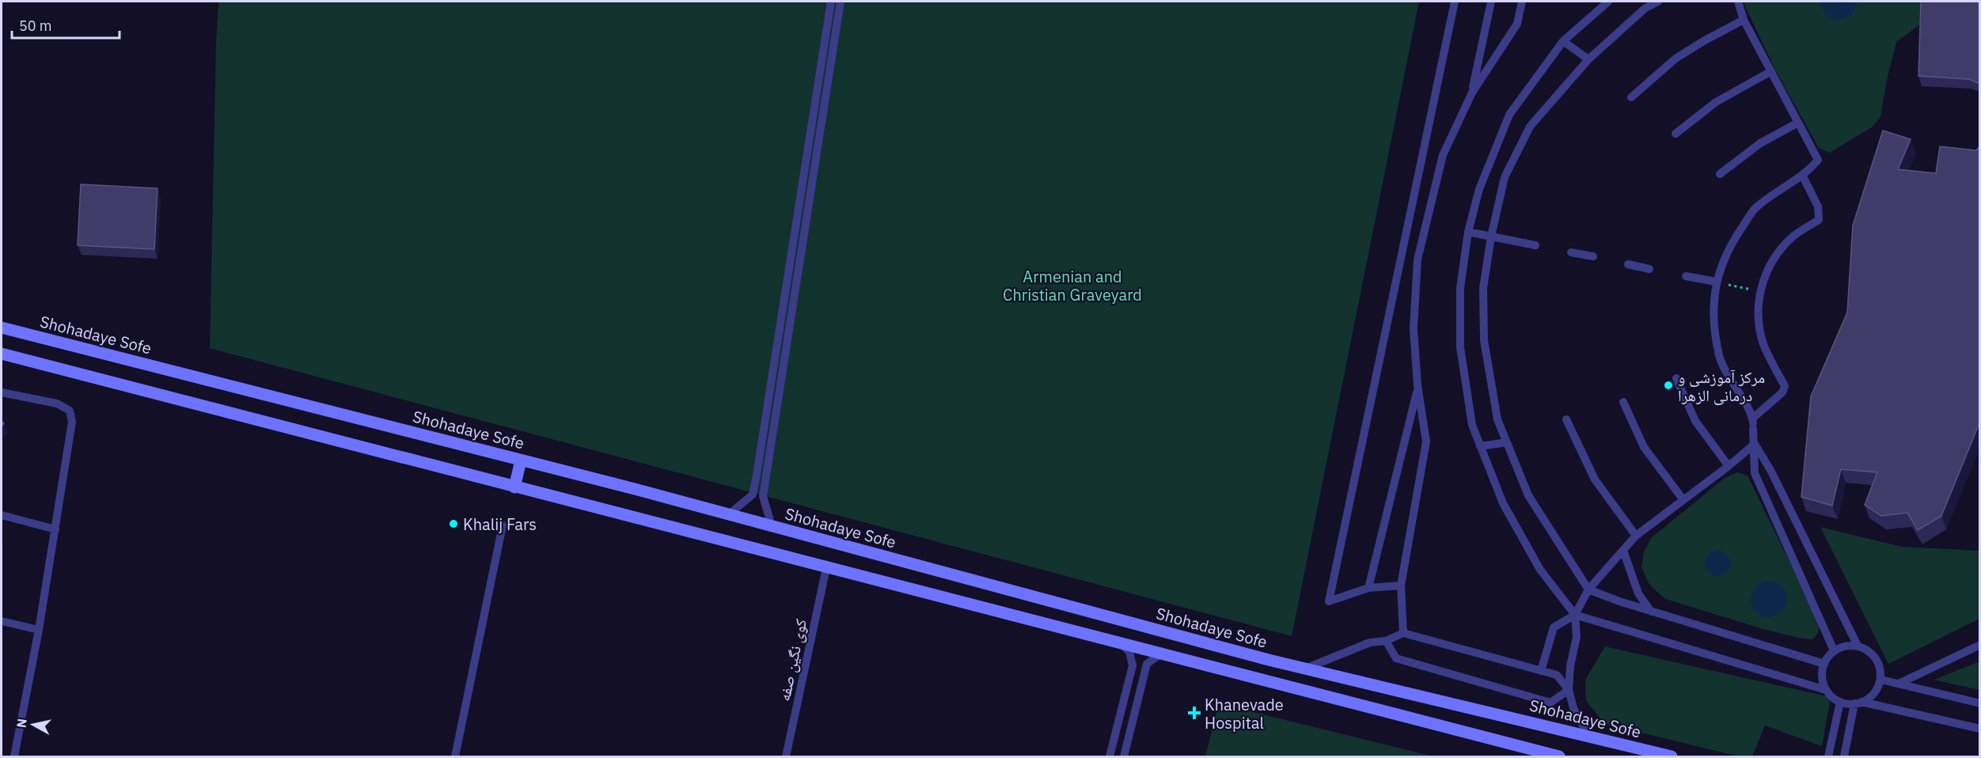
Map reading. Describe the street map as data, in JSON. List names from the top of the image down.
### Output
{
  "streets": {
    "main road": ["Shohadaye Sofe"],
    "lane": ["کوی نگین صفه"]
  },
  "parks": ["Armenian and Christian Graveyard"],
  "places": {
    "other": ["مرکز آموزشی و درمانی الزهرا", "Khalij Fars"],
    "health": ["Khanevade Hospital"]
  },
  "scale_bar": "50 m",
  "north": "left"
}
